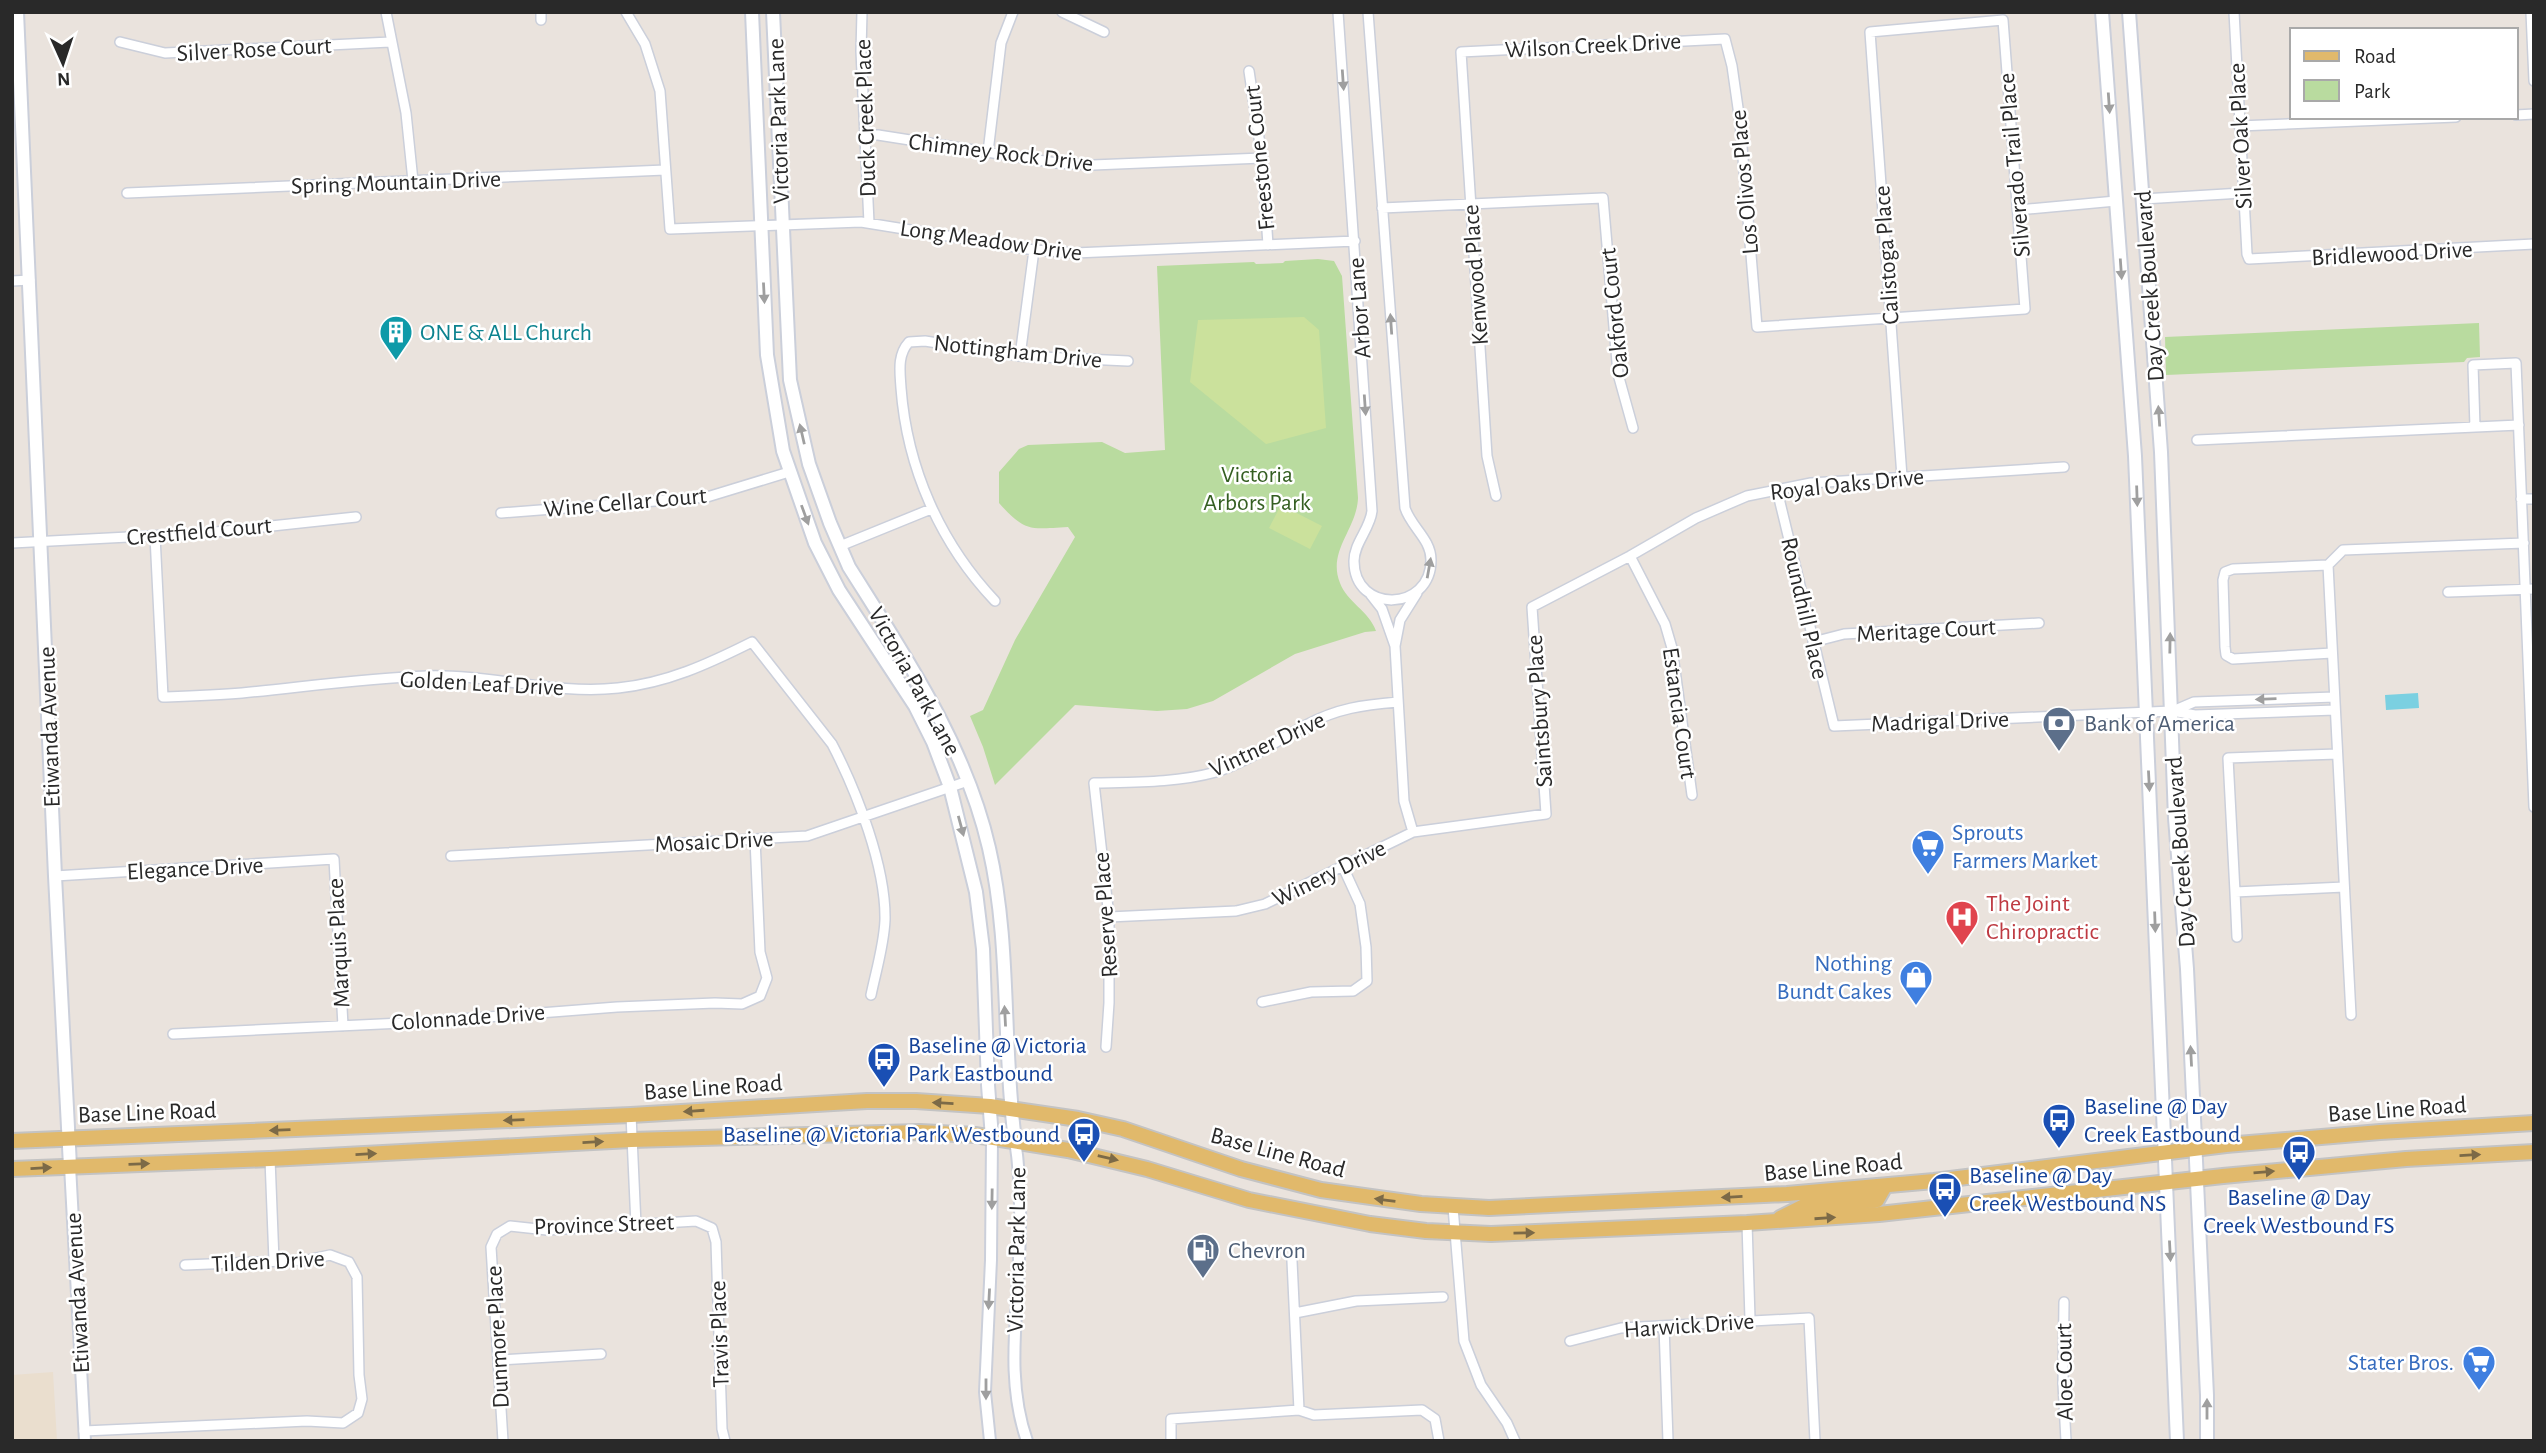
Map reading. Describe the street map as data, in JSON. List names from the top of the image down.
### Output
{
  "streets": {
    "main road": [
      "Victoria Park Lane",
      "Day Creek Boulevard",
      "Etiwanda Avenue",
      "Base Line Road"
    ],
    "street": [
      "Wilson Creek Drive",
      "Silver Rose Court",
      "Duck Creek Place",
      "Silver Oak Place",
      "Chimney Rock Drive",
      "Freestone Court",
      "Silverado Trail Place",
      "Spring Mountain Drive",
      "Los Olivos Place",
      "Long Meadow Drive",
      "Bridlewood Drive",
      "Calistoga Place",
      "Kenwood Place",
      "Arbor Lane",
      "Oakford Court",
      "Nottingham Drive",
      "Royal Oaks Drive",
      "Wine Cellar Court",
      "Crestfield Court",
      "Roundhill Place",
      "Meritage Court",
      "Golden Leaf Drive",
      "Saintsbury Place",
      "Estancia Court",
      "Madrigal Drive",
      "Vintner Drive",
      "Mosaic Drive",
      "Elegance Drive",
      "Winery Drive",
      "Reserve Place",
      "Marquis Place",
      "Colonnade Drive",
      "Province Street",
      "Tilden Drive",
      "Harwick Drive",
      "Travis Place",
      "Dunmore Place",
      "Aloe Court"
    ]
  },
  "crossings": [
    ["Wilson Creek Drive", "Los Olivos Place"],
    ["Wilson Creek Drive", "Kenwood Place"],
    ["Duck Creek Place", "Chimney Rock Drive"],
    ["Duck Creek Place", "Long Meadow Drive"],
    ["Victoria Park Lane", "Long Meadow Drive"],
    ["Victoria Park Lane", "Wine Cellar Court"],
    ["Victoria Park Lane", "Mosaic Drive"],
    ["Victoria Park Lane", "Base Line Road"],
    ["Silver Oak Place", "Bridlewood Drive"],
    ["Chimney Rock Drive", "Freestone Court"],
    ["Freestone Court", "Long Meadow Drive"],
    ["Silverado Trail Place", "Los Olivos Place"],
    ["Silverado Trail Place", "Calistoga Place"],
    ["Spring Mountain Drive", "Long Meadow Drive"],
    ["Los Olivos Place", "Calistoga Place"],
    ["Long Meadow Drive", "Arbor Lane"],
    ["Calistoga Place", "Royal Oaks Drive"],
    ["Kenwood Place", "Oakford Court"],
    ["Day Creek Boulevard", "Madrigal Drive"],
    ["Day Creek Boulevard", "Base Line Road"],
    ["Arbor Lane", "Vintner Drive"],
    ["Arbor Lane", "Winery Drive"],
    ["Royal Oaks Drive", "Roundhill Place"],
    ["Royal Oaks Drive", "Saintsbury Place"],
    ["Royal Oaks Drive", "Estancia Court"],
    ["Crestfield Court", "Golden Leaf Drive"],
    ["Crestfield Court", "Etiwanda Avenue"],
    ["Roundhill Place", "Meritage Court"],
    ["Roundhill Place", "Madrigal Drive"],
    ["Golden Leaf Drive", "Mosaic Drive"],
    ["Saintsbury Place", "Winery Drive"],
    ["Etiwanda Avenue", "Elegance Drive"],
    ["Etiwanda Avenue", "Base Line Road"],
    ["Etiwanda Avenue", "Tilden Drive"],
    ["Vintner Drive", "Reserve Place"],
    ["Mosaic Drive", "Colonnade Drive"],
    ["Elegance Drive", "Marquis Place"],
    ["Winery Drive", "Reserve Place"],
    ["Marquis Place", "Colonnade Drive"],
    ["Province Street", "Travis Place"],
    ["Province Street", "Dunmore Place"]
  ],
  "parks": ["Victoria Arbors Park"],
  "places": {
    "building": ["ONE & ALL Church"],
    "bank": ["Bank of America"],
    "supermarket": ["Sprouts Farmers Market", "Stater Bros."],
    "hospital": ["The Joint Chiropractic"],
    "shop": ["Nothing Bundt Cakes"],
    "bus stop": [
      "Baseline @ Victoria Park Eastbound",
      "Baseline @ Day Creek Eastbound",
      "Baseline @ Victoria Park Westbound",
      "Baseline @ Day Creek Westbound FS",
      "Baseline @ Day Creek Westbound NS"
    ],
    "fuel station": ["Chevron"]
  },
  "legend": ["Road", "Park"],
  "north": "bottom"
}
